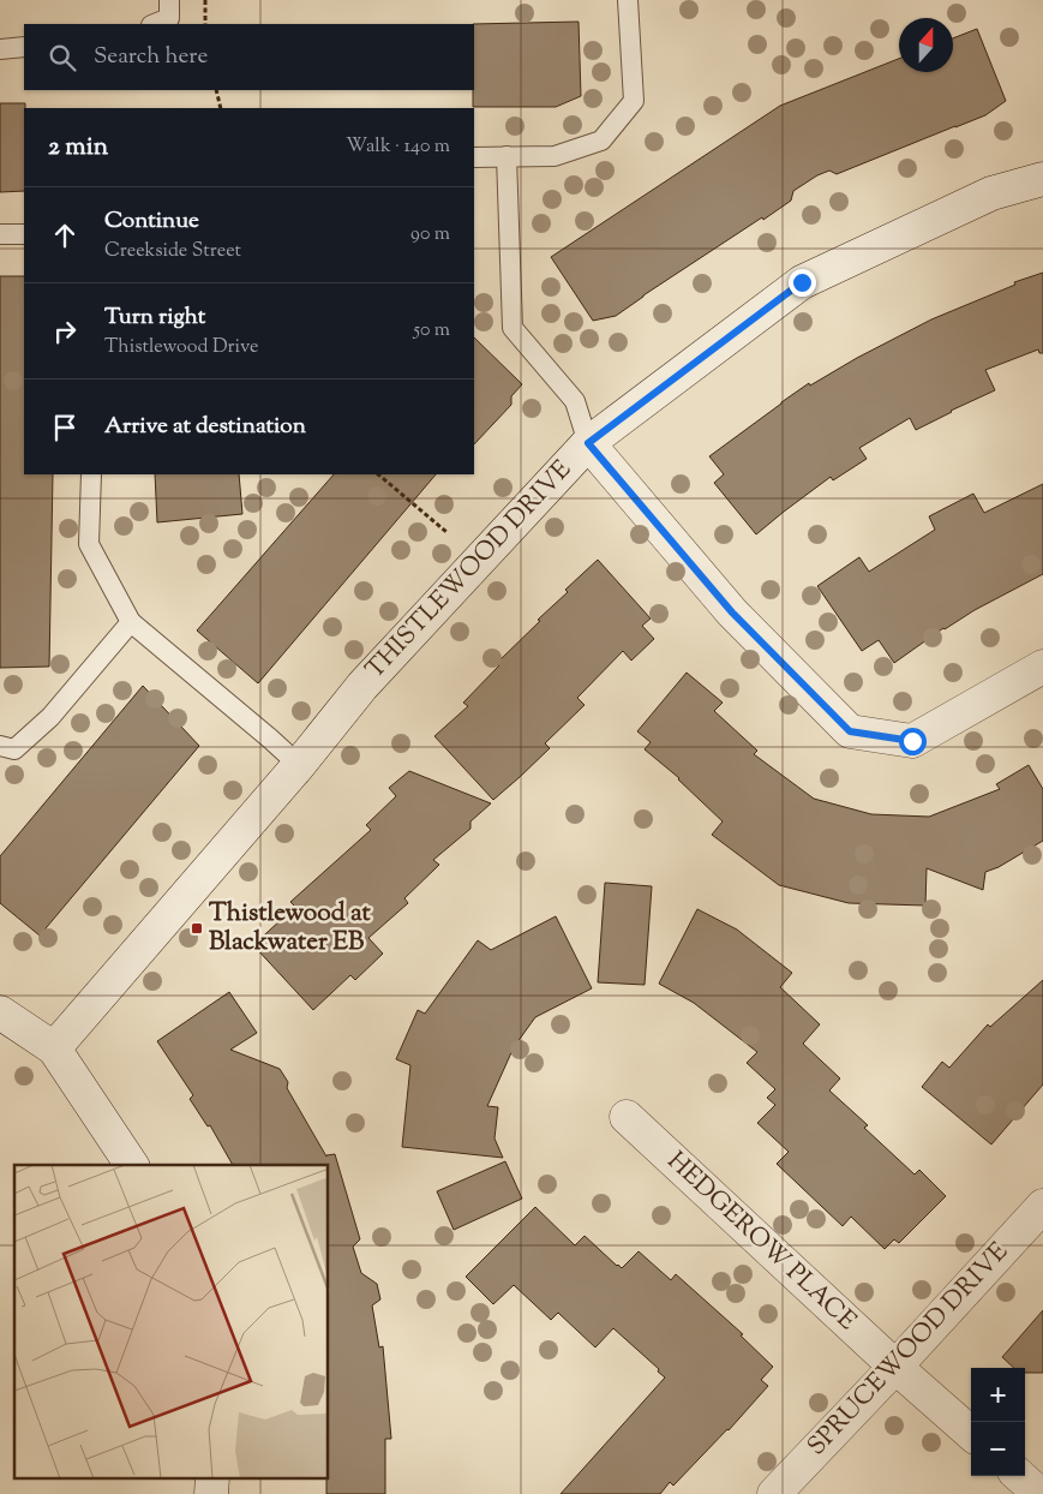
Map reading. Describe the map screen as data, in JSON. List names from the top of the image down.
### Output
{
  "streets": {
    "street": ["THISTLEWOOD DRIVE", "HEDGEROW PLACE", "SPRUCEWOOD DRIVE"]
  },
  "crossings": [
    ["HEDGEROW PLACE", "SPRUCEWOOD DRIVE"]
  ],
  "places": {
    "transit": ["Thistlewood at Blackwater EB"]
  },
  "north": "top",
  "page": {
    "search": "Search here",
    "heading": ["2 min", "Walk · 140 m"],
    "list": [
      ["Continue", "Creekside Street", "90 m"],
      ["Turn right", "Thistlewood Drive", "50 m"],
      "Arrive at destination"
    ],
    "map_buttons": ["+", "−"]
  }
}
